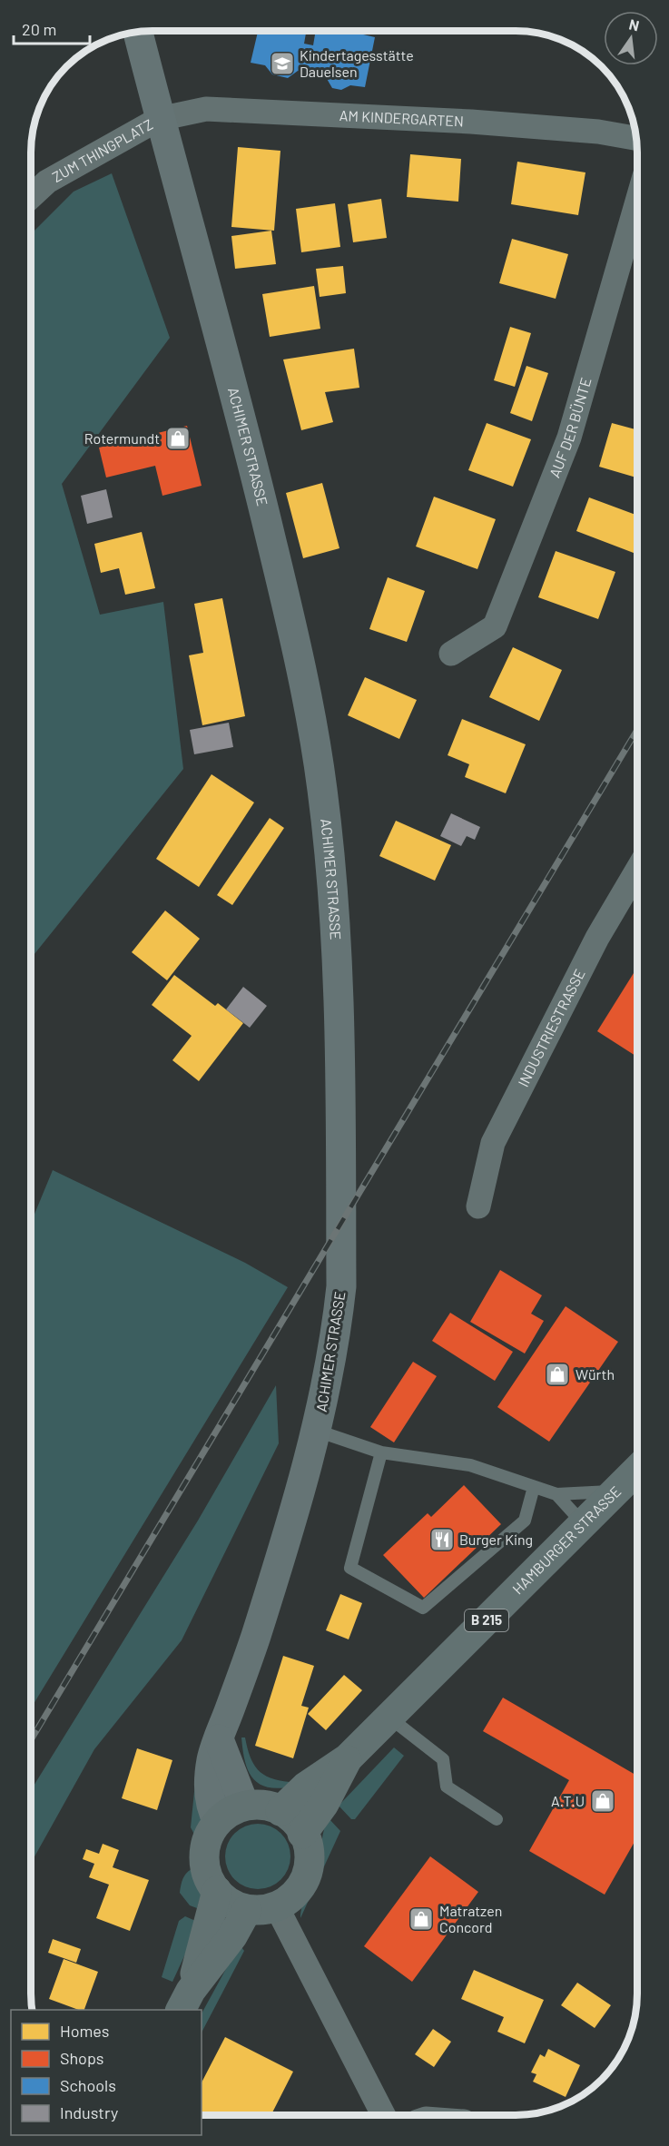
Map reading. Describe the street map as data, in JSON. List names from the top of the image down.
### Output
{
  "streets": {
    "main road": ["ACHIMER STRASSE", "HAMBURGER STRASSE", "B 215"],
    "street": [
      "AM KINDERGARTEN",
      "ZUM THINGPLATZ",
      "AUF DER BÜNTE",
      "INDUSTRIESTRASSE"
    ]
  },
  "crossings": [
    ["AM KINDERGARTEN", "ZUM THINGPLATZ"],
    ["AM KINDERGARTEN", "ACHIMER STRASSE"],
    ["ZUM THINGPLATZ", "ACHIMER STRASSE"],
    ["ACHIMER STRASSE", "HAMBURGER STRASSE"]
  ],
  "places": {
    "school or university": ["Kindertagesstätte Dauelsen"],
    "shop": [
      "Rotermundt",
      "Würth",
      "A.T.U",
      "Matratzen Concord"
    ],
    "restaurant": ["Burger King"]
  },
  "legend": [
    "Homes",
    "Shops",
    "Schools",
    "Industry"
  ],
  "scale_bar": "20 m",
  "north": "top"
}
